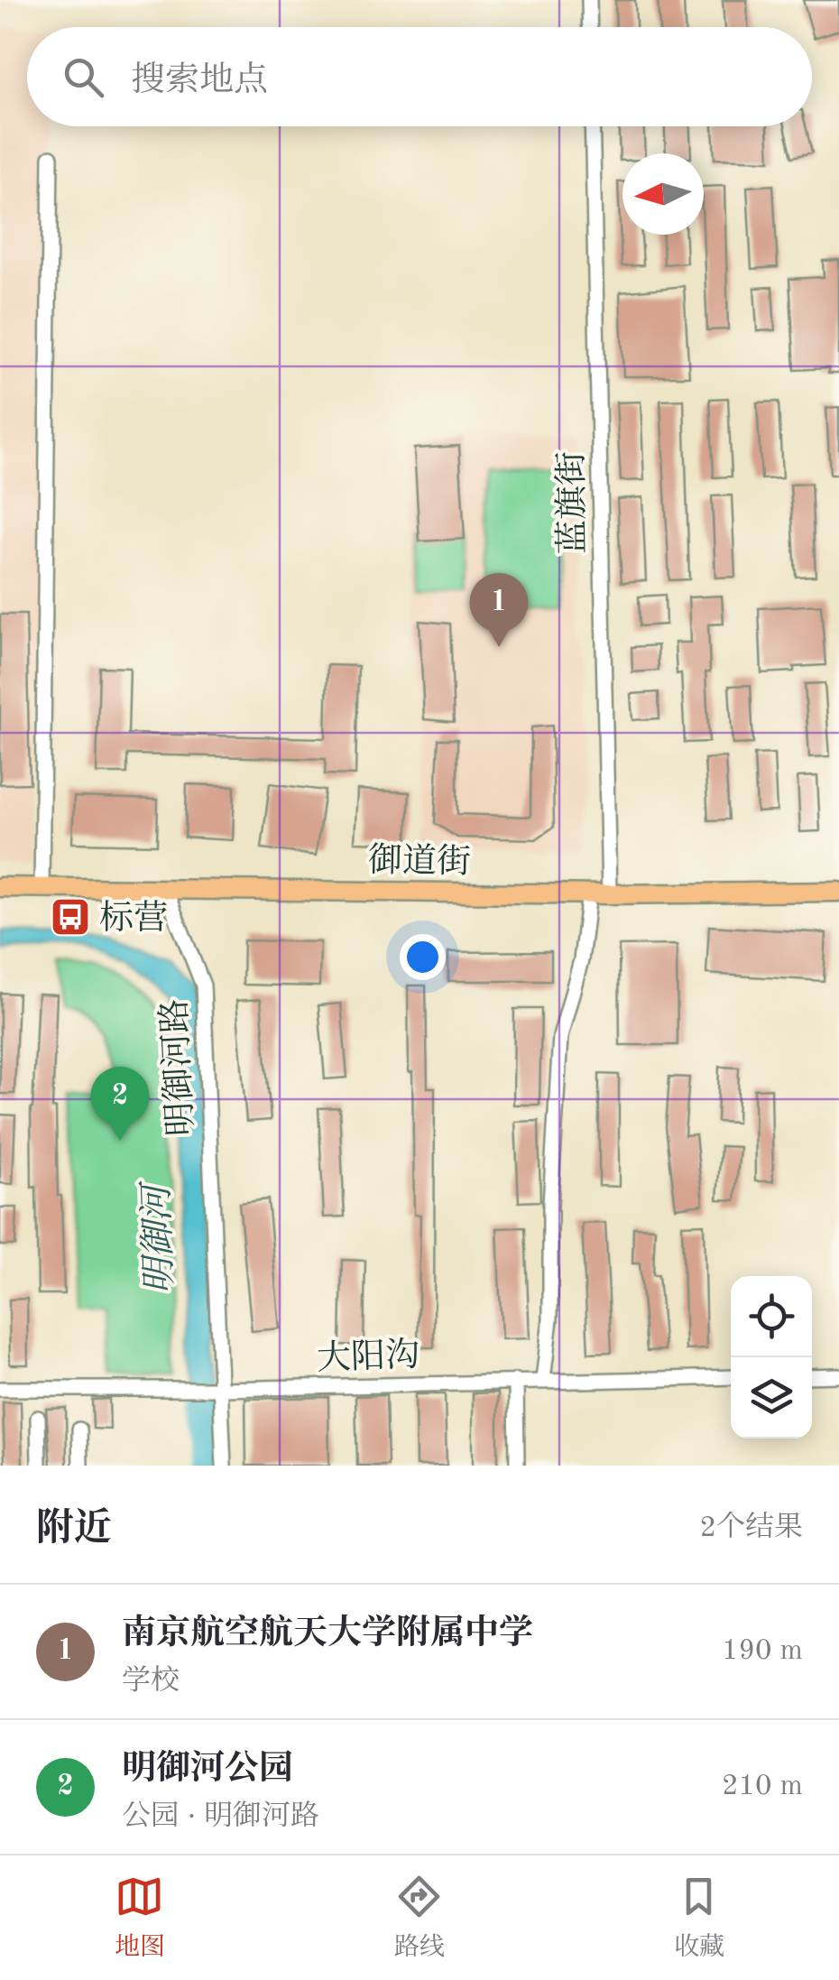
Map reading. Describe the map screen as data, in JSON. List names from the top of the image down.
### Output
{
  "streets": {
    "main road": ["御道街"],
    "street": ["蓝旗街", "明御河路", "大阳沟"]
  },
  "crossings": [
    ["蓝旗街", "御道街"],
    ["御道街", "明御河路"],
    ["明御河路", "大阳沟"]
  ],
  "water": ["明御河"],
  "places": {
    "bus stop": ["标营"]
  },
  "north": "left",
  "page": {
    "search": "搜索地点",
    "pins": ["1", "2"],
    "heading": ["附近", "2个结果"],
    "list": [
      {
        "mark": "1",
        "name": "南京航空航天大学附属中学",
        "note": "学校",
        "value": "190 m"
      },
      {
        "mark": "2",
        "name": "明御河公园",
        "note": "公园 · 明御河路",
        "value": "210 m"
      }
    ],
    "nav": ["地图", "路线", "收藏"]
  }
}
